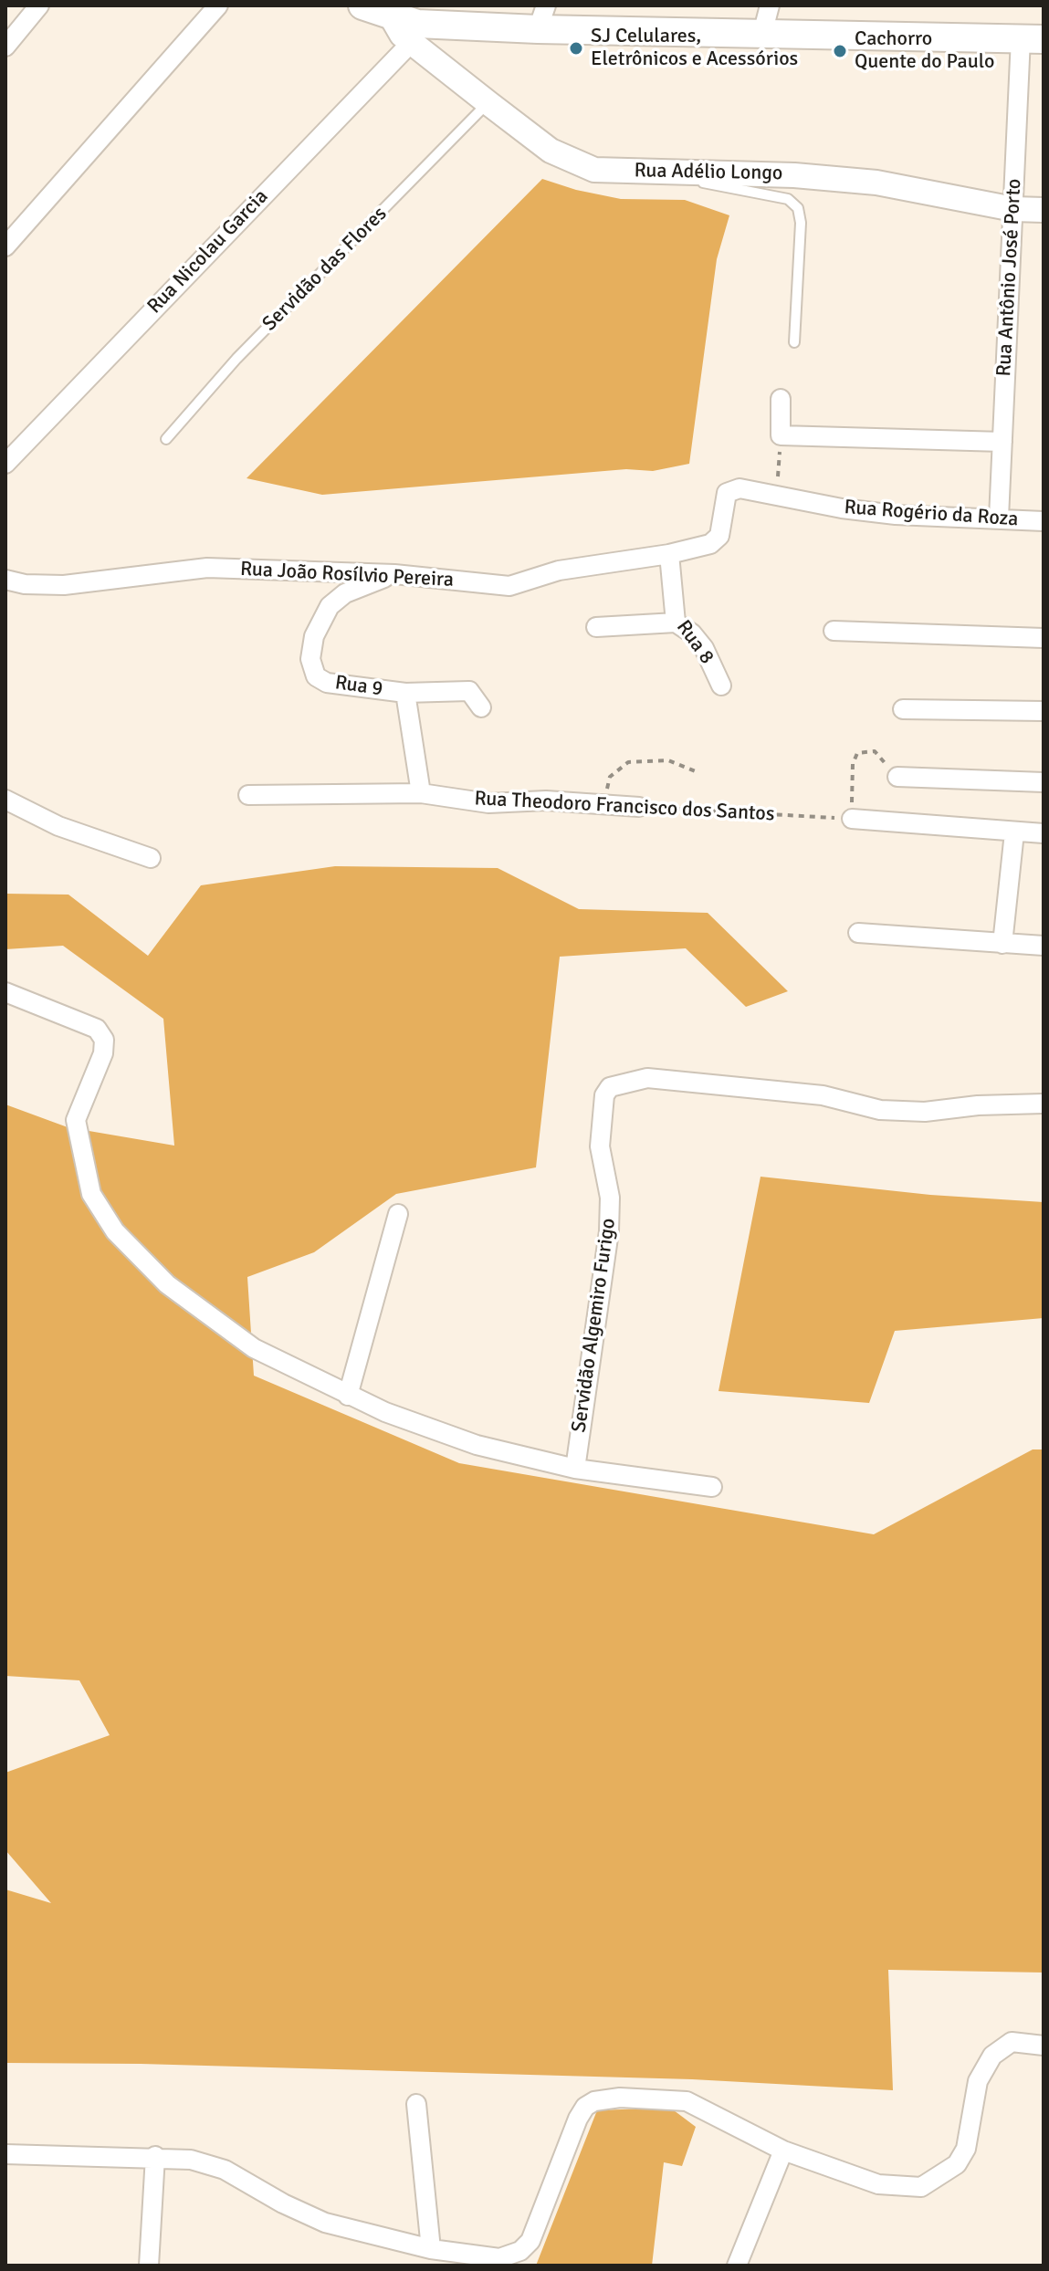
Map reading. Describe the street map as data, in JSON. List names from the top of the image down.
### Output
{
  "streets": {
    "street": [
      "Rua Adélio Longo",
      "Rua Nicolau Garcia",
      "Rua Antônio José Porto",
      "Rua Rogério da Roza",
      "Rua João Rosílvio Pereira",
      "Rua 8",
      "Rua 9",
      "Rua Theodoro Francisco dos Santos",
      "Servidão Algemiro Furigo"
    ],
    "lane": ["Servidão das Flores"]
  },
  "crossings": [
    ["Rua Adélio Longo", "Rua Nicolau Garcia"],
    ["Rua Adélio Longo", "Servidão das Flores"],
    ["Rua Adélio Longo", "Rua Antônio José Porto"],
    ["Rua Antônio José Porto", "Rua Rogério da Roza"],
    ["Rua Rogério da Roza", "Rua João Rosílvio Pereira"],
    ["Rua João Rosílvio Pereira", "Rua 8"],
    ["Rua João Rosílvio Pereira", "Rua 9"],
    ["Rua 9", "Rua Theodoro Francisco dos Santos"]
  ],
  "places": ["SJ Celulares, Eletrônicos e Acessórios", "Cachorro Quente do Paulo"]
}
